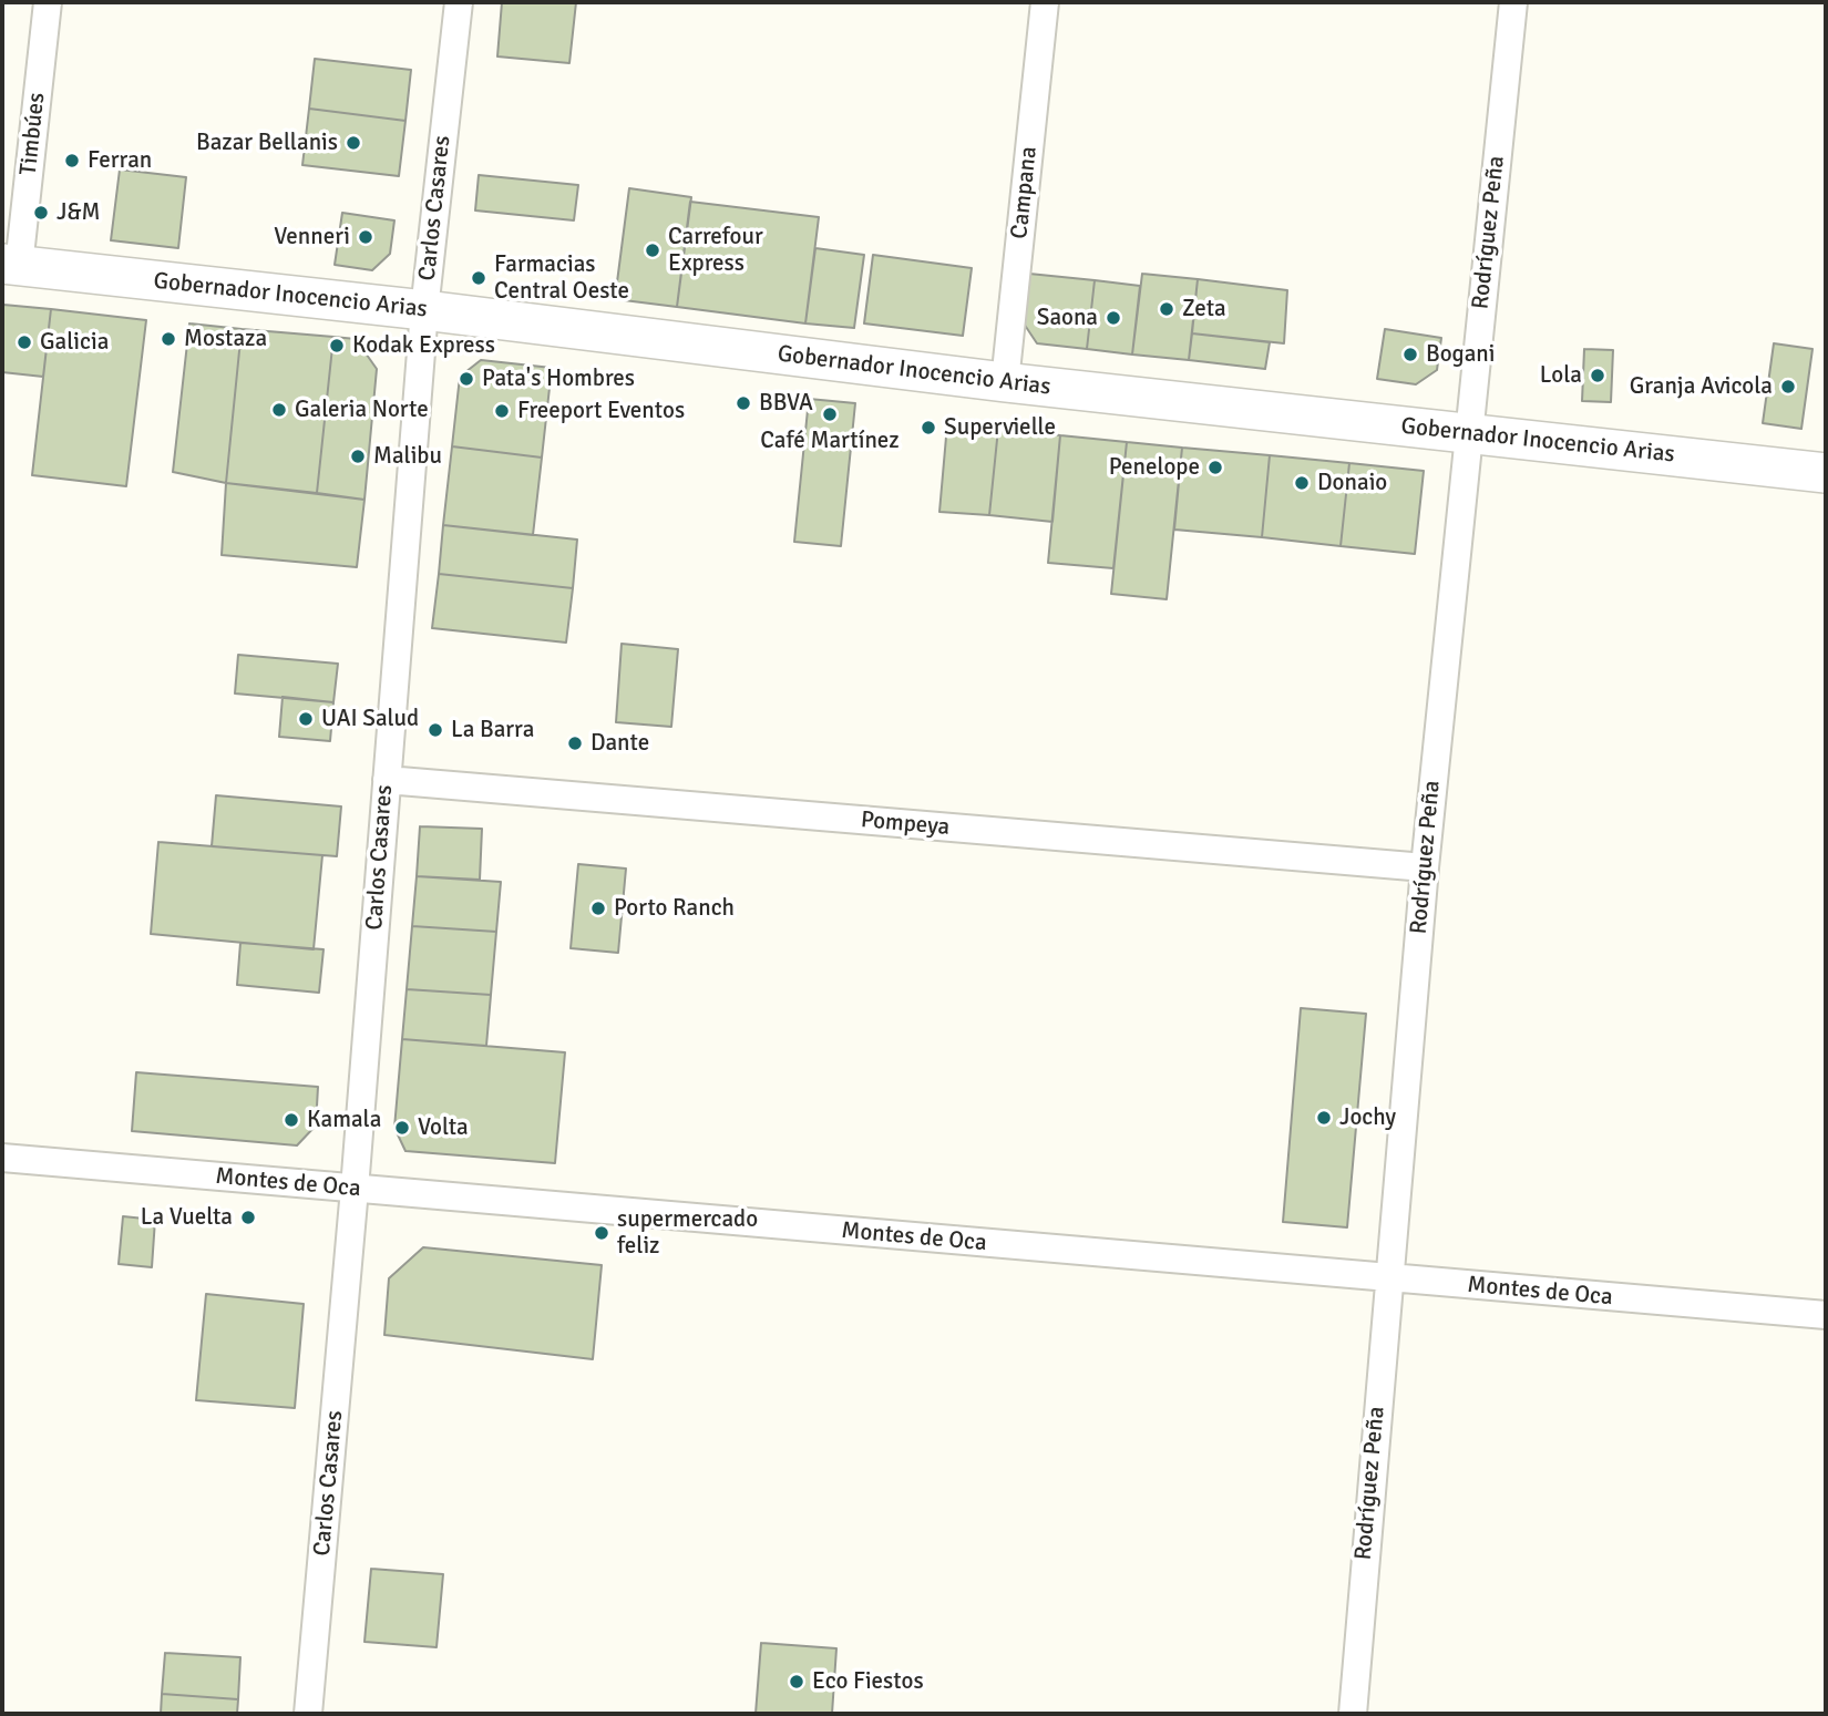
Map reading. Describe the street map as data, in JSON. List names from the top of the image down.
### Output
{
  "streets": {
    "street": [
      "Timbúes",
      "Campana",
      "Carlos Casares",
      "Rodríguez Peña",
      "Gobernador Inocencio Arias",
      "Pompeya",
      "Montes de Oca"
    ]
  },
  "crossings": [
    ["Timbúes", "Gobernador Inocencio Arias"],
    ["Campana", "Gobernador Inocencio Arias"],
    ["Carlos Casares", "Gobernador Inocencio Arias"],
    ["Carlos Casares", "Pompeya"],
    ["Carlos Casares", "Montes de Oca"],
    ["Rodríguez Peña", "Gobernador Inocencio Arias"],
    ["Rodríguez Peña", "Pompeya"],
    ["Rodríguez Peña", "Montes de Oca"]
  ],
  "places": [
    "Bazar Bellanis",
    "Ferran",
    "J&M",
    "Venneri",
    "Carrefour Express",
    "Farmacias Central Oeste",
    "Zeta",
    "Saona",
    "Mostaza",
    "Galicia",
    "Kodak Express",
    "Bogani",
    "Lola",
    "Pata's Hombres",
    "Granja Avicola",
    "BBVA",
    "Galeria Norte",
    "Freeport Eventos",
    "Café Martínez",
    "Supervielle",
    "Malibu",
    "Penelope",
    "Donaio",
    "UAI Salud",
    "La Barra",
    "Dante",
    "Porto Ranch",
    "Jochy",
    "Kamala",
    "Volta",
    "La Vuelta",
    "supermercado feliz",
    "Eco Fiestos"
  ]
}
